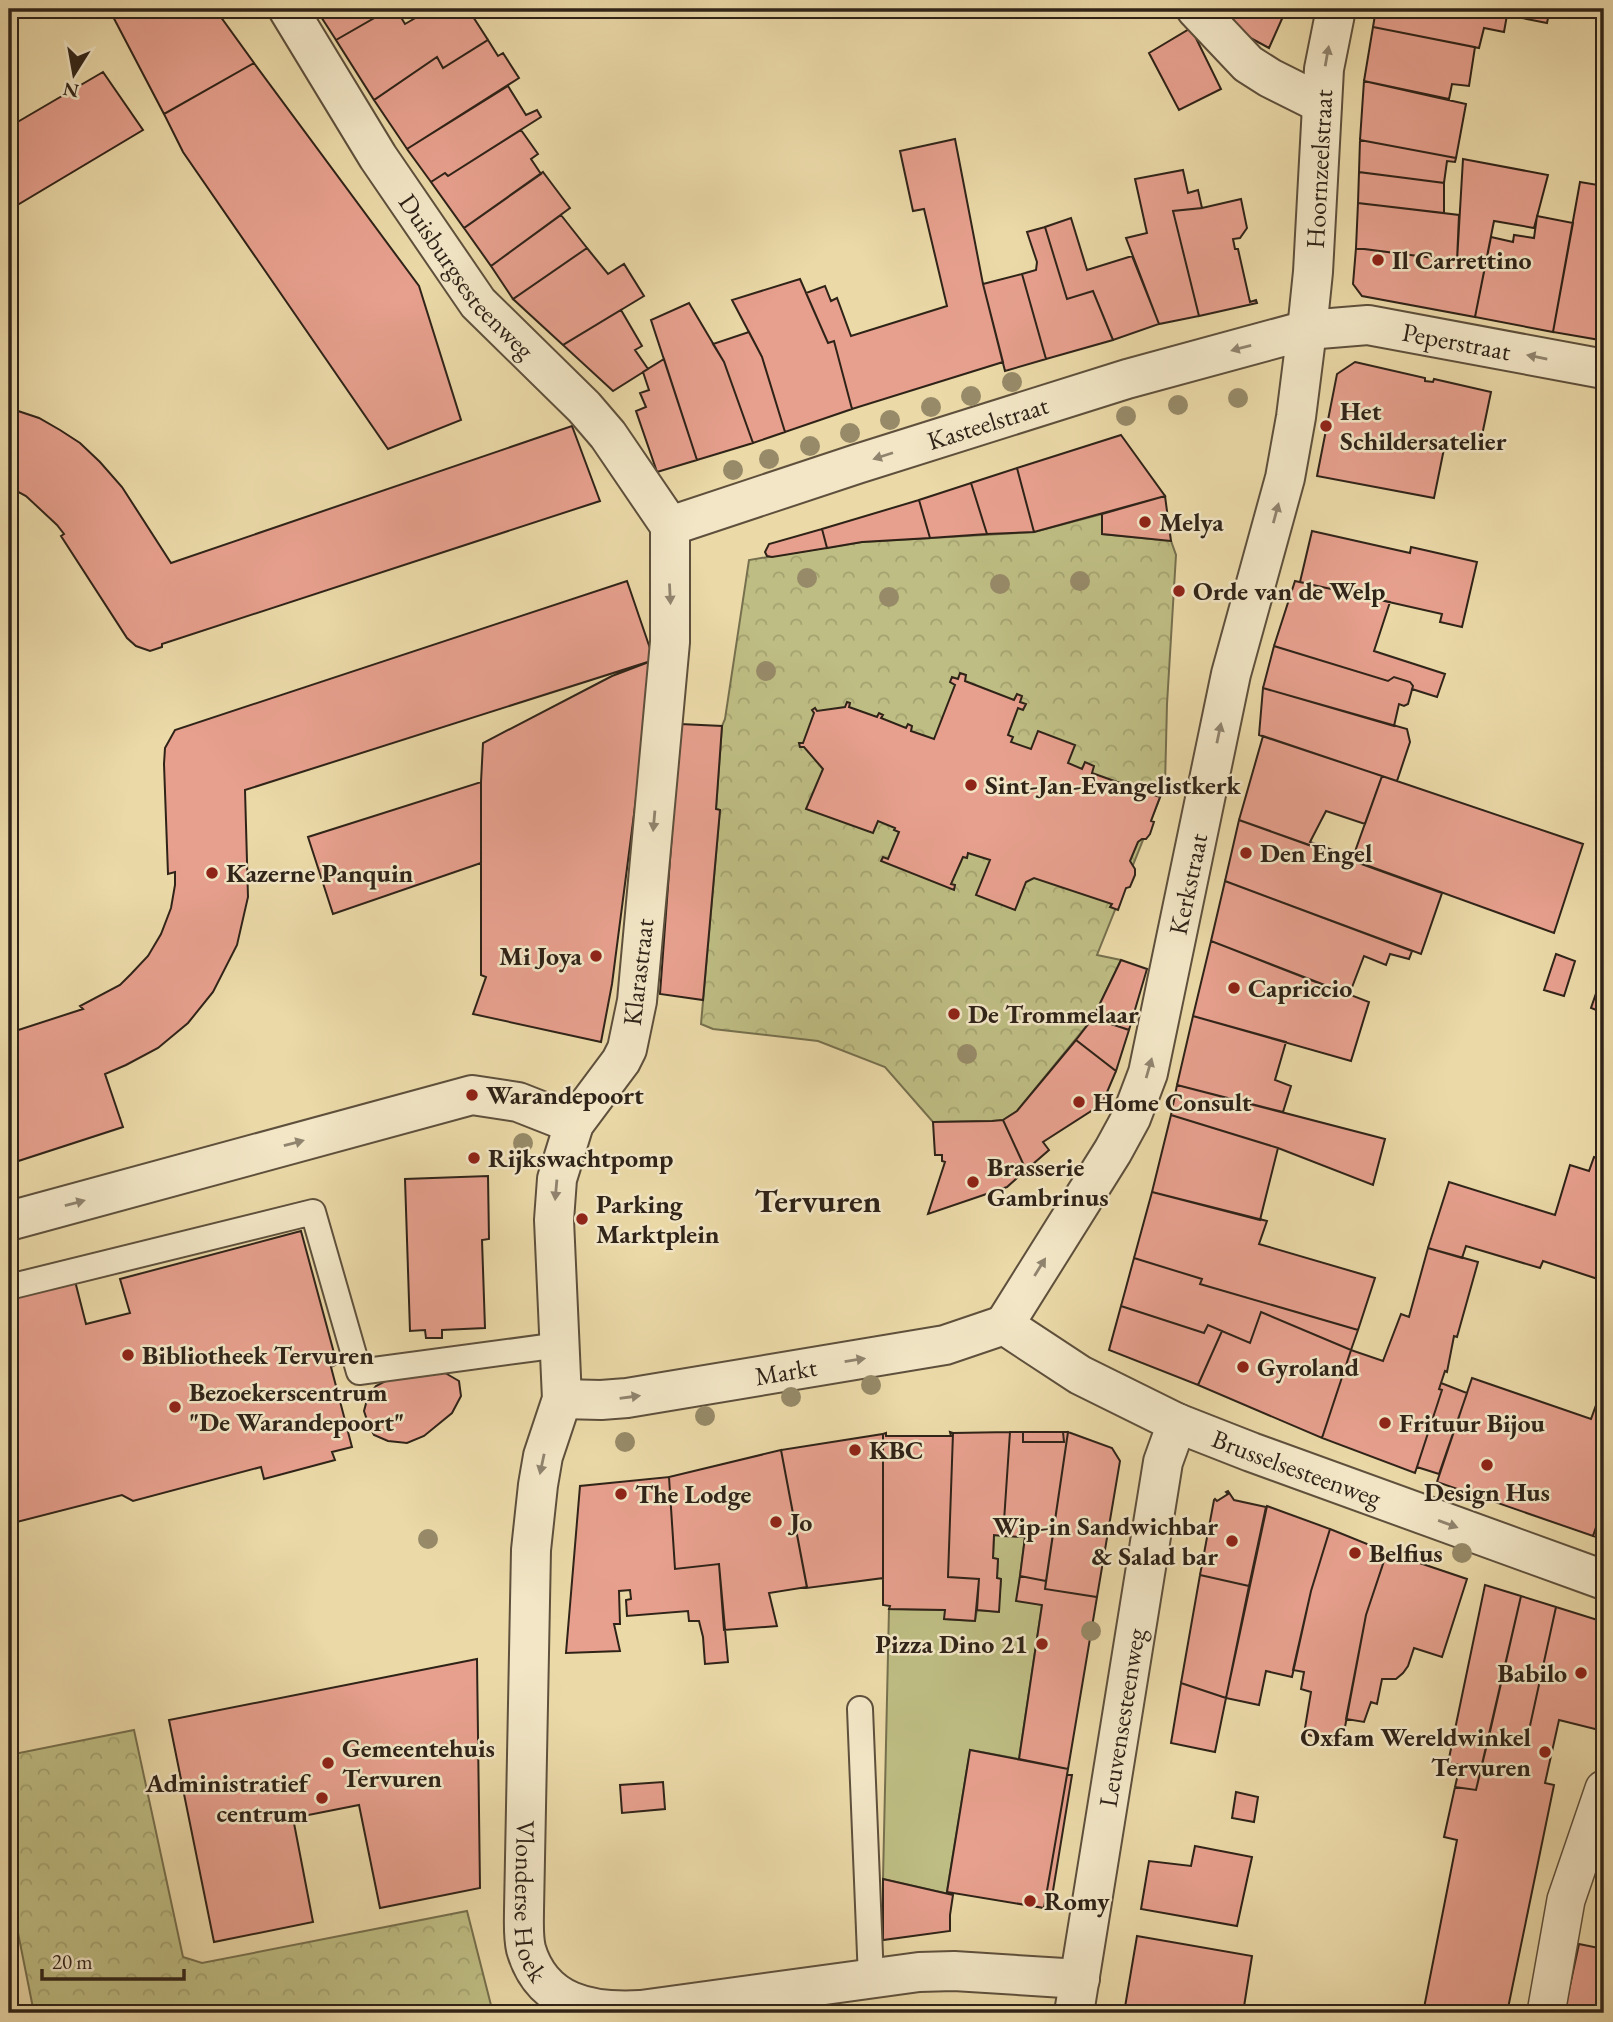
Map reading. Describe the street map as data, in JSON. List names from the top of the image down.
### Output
{
  "streets": {
    "street": [
      "Hoornzeelstraat",
      "Duisburgsesteenweg",
      "Peperstraat",
      "Kasteelstraat",
      "Kerkstraat",
      "Klarastraat",
      "Markt",
      "Brusselsesteenweg",
      "Leuvensesteenweg",
      "Vlonderse Hoek"
    ]
  },
  "crossings": [
    ["Hoornzeelstraat", "Peperstraat"],
    ["Hoornzeelstraat", "Kasteelstraat"],
    ["Hoornzeelstraat", "Kerkstraat"],
    ["Duisburgsesteenweg", "Kasteelstraat"],
    ["Duisburgsesteenweg", "Klarastraat"],
    ["Peperstraat", "Kasteelstraat"],
    ["Peperstraat", "Kerkstraat"],
    ["Kasteelstraat", "Kerkstraat"],
    ["Kasteelstraat", "Klarastraat"],
    ["Kerkstraat", "Markt"],
    ["Kerkstraat", "Brusselsesteenweg"],
    ["Klarastraat", "Markt"],
    ["Klarastraat", "Vlonderse Hoek"],
    ["Markt", "Brusselsesteenweg"],
    ["Markt", "Vlonderse Hoek"],
    ["Brusselsesteenweg", "Leuvensesteenweg"],
    ["Leuvensesteenweg", "Vlonderse Hoek"]
  ],
  "one_way": [
    "Peperstraat",
    "Kasteelstraat",
    "Kerkstraat",
    "Klarastraat",
    "Markt",
    "Brusselsesteenweg"
  ],
  "districts": ["Tervuren"],
  "places": [
    "Il Carrettino",
    "Het Schildersatelier",
    "Melya",
    "Orde van de Welp",
    "Sint-Jan-Evangelistkerk",
    "Den Engel",
    "Kazerne Panquin",
    "Mi Joya",
    "Capriccio",
    "De Trommelaar",
    "Warandepoort",
    "Home Consult",
    "Rijkswachtpomp",
    "Brasserie Gambrinus",
    "Parking Marktplein",
    "Bibliotheek Tervuren",
    "Gyroland",
    "Bezoekerscentrum \"De Warandepoort\"",
    "Frituur Bijou",
    "KBC",
    "Design Hus",
    "The Lodge",
    "Jo",
    "Wip-in Sandwichbar & Salad bar",
    "Belfius",
    "Pizza Dino 21",
    "Babilo",
    "Oxfam Wereldwinkel Tervuren",
    "Gemeentehuis Tervuren",
    "Administratief centrum",
    "Romy"
  ],
  "scale_bar": "20 m",
  "north": "bottom"
}
